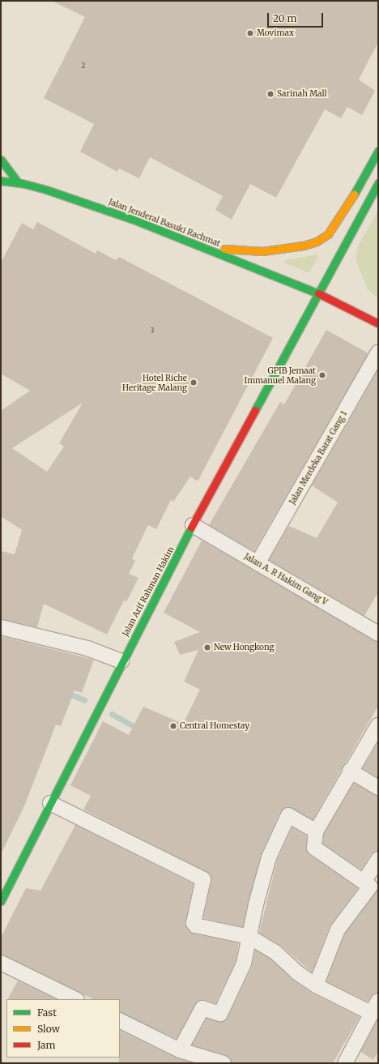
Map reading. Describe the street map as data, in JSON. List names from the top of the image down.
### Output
{
  "streets": {
    "main road": ["Jalan Jenderal Basuki Rachmat", "Jalan Arif Rahman Hakim"],
    "street": ["Jalan Merdeka Barat Gang 1", "Jalan A. R Hakim Gang V"]
  },
  "crossings": [
    ["Jalan Jenderal Basuki Rachmat", "Jalan Arif Rahman Hakim"],
    ["Jalan Merdeka Barat Gang 1", "Jalan A. R Hakim Gang V"],
    ["Jalan A. R Hakim Gang V", "Jalan Arif Rahman Hakim"]
  ],
  "places": [
    "Movimax",
    "Sarinah Mall",
    "GPIB Jemaat Immanuel Malang",
    "Hotel Riche Heritage Malang",
    "New Hongkong",
    "Central Homestay"
  ],
  "house_numbers": ["2", "3"],
  "legend": ["Fast", "Slow", "Jam"],
  "scale_bar": "20 m"
}
